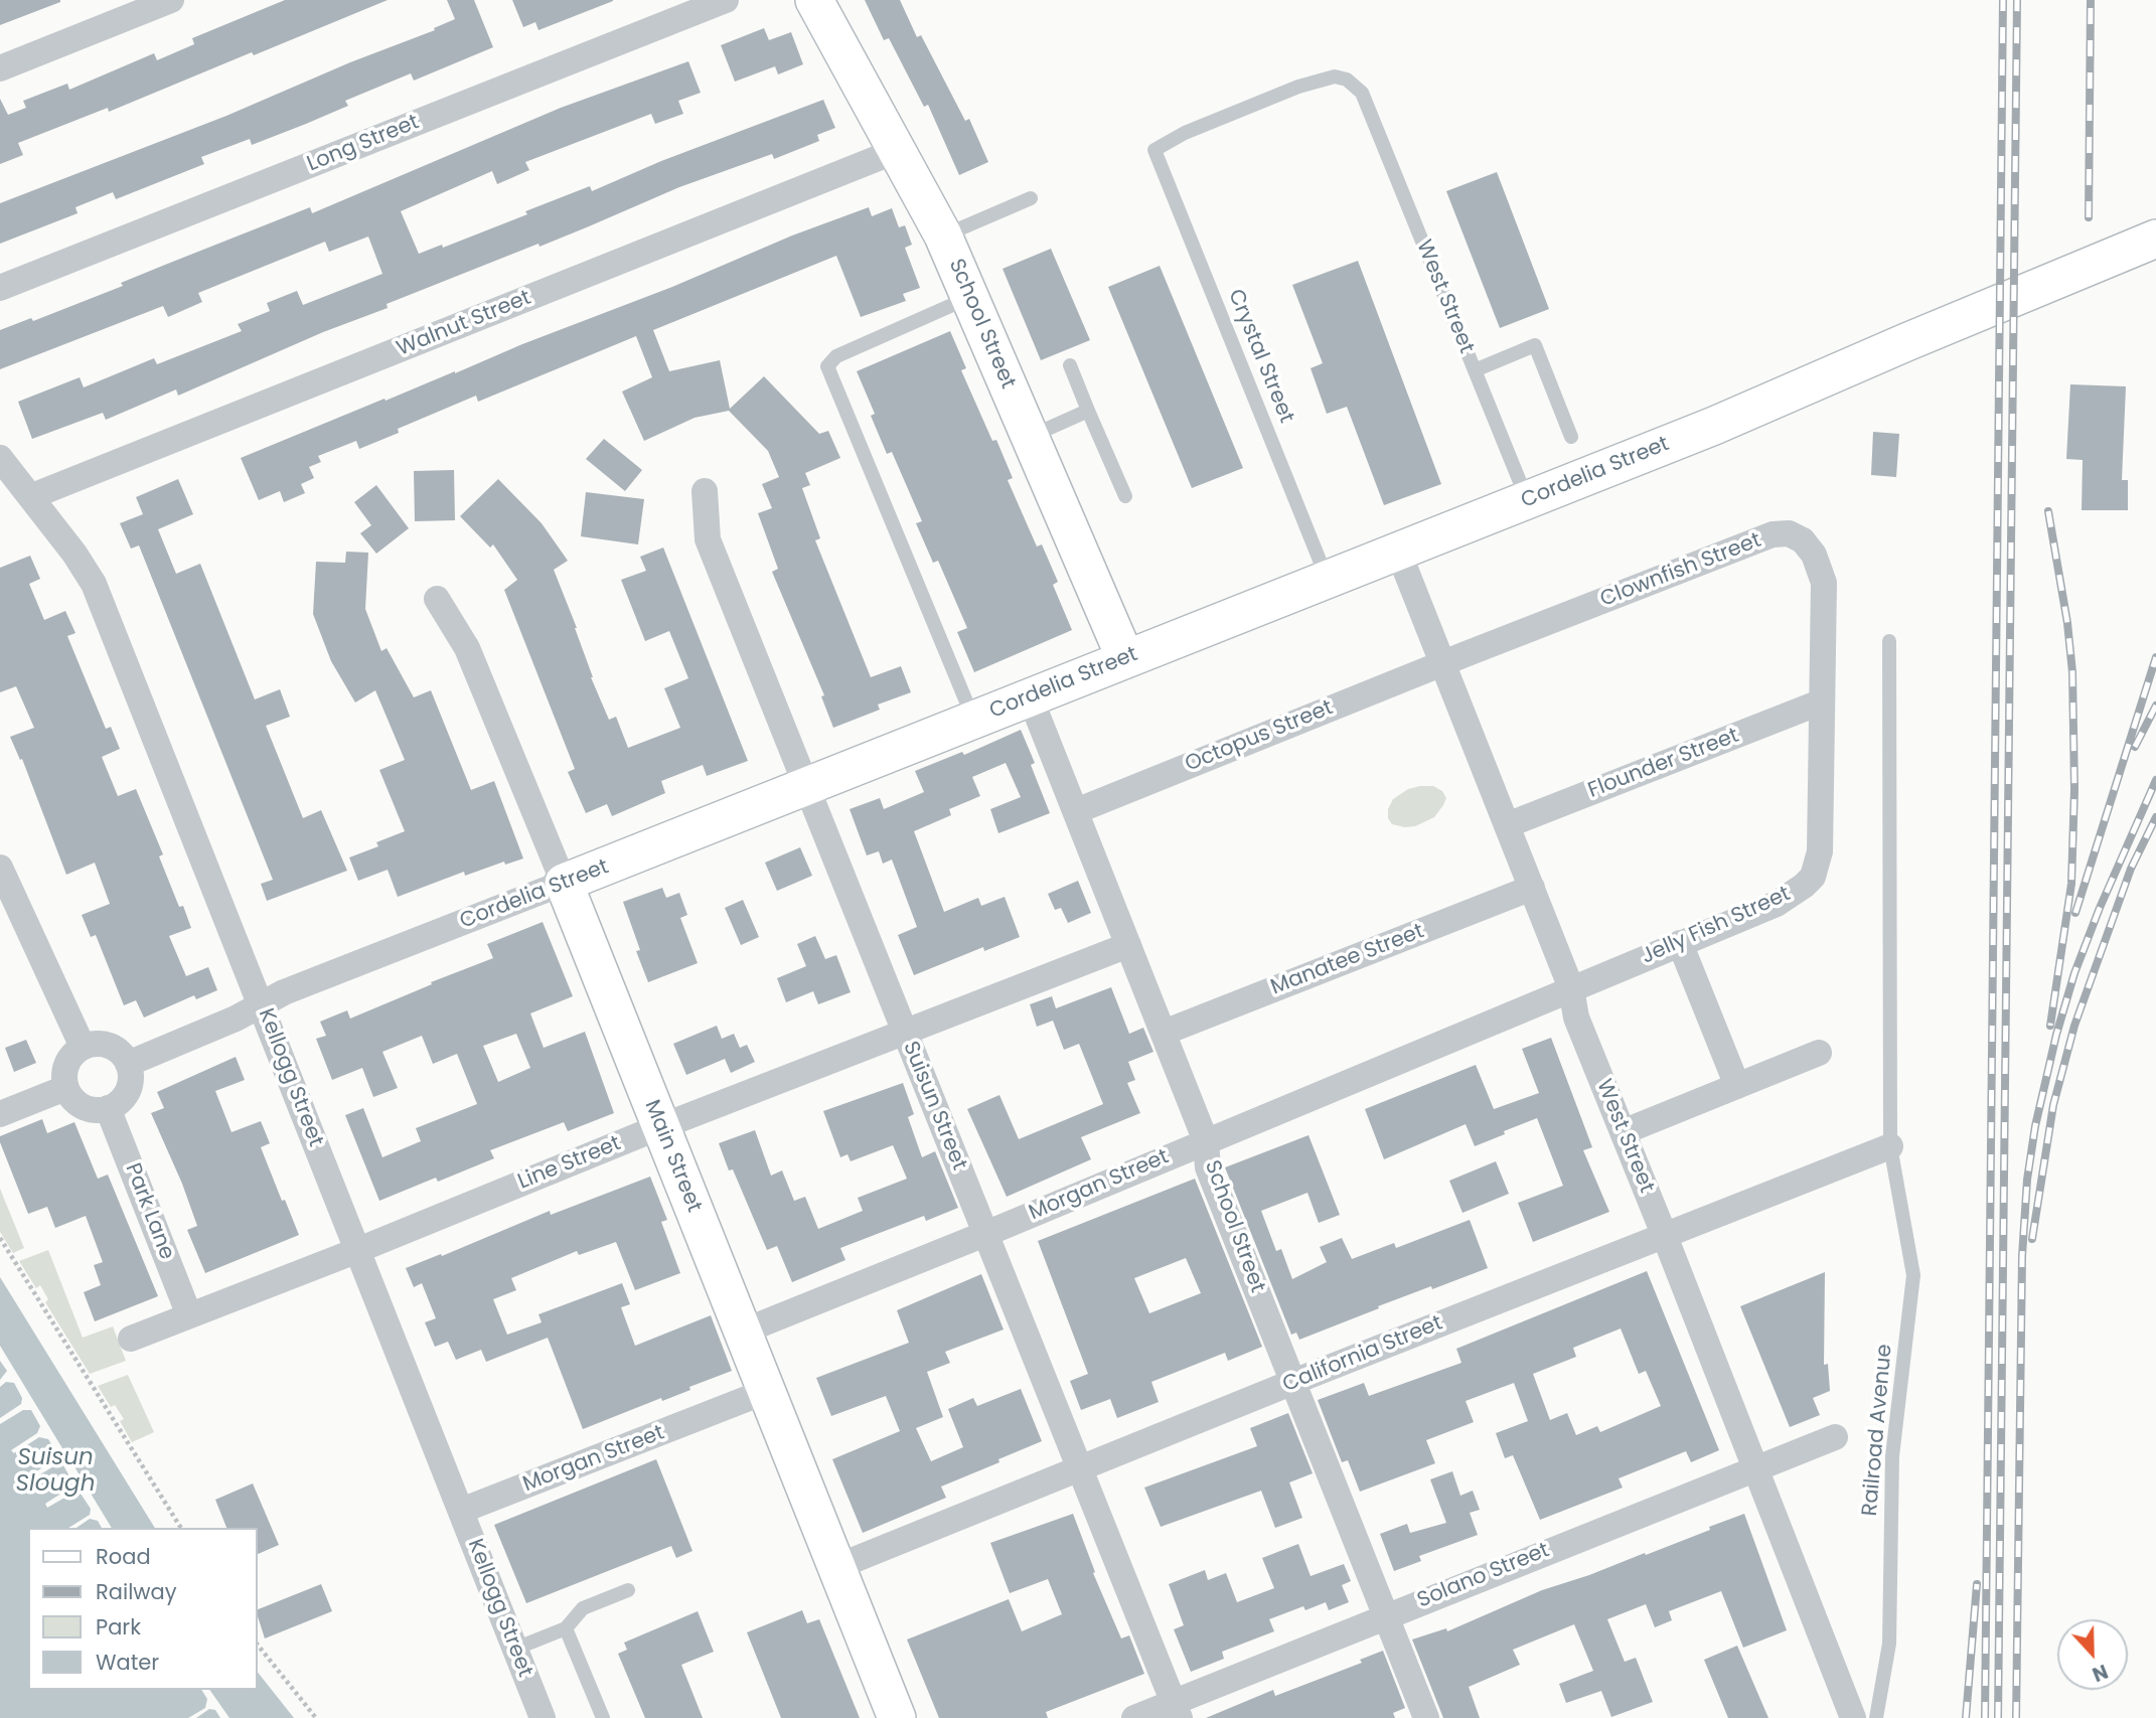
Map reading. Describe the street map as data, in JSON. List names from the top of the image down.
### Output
{
  "streets": {
    "main road": ["School Street", "Cordelia Street", "Main Street"],
    "street": [
      "Long Street",
      "West Street",
      "Walnut Street",
      "Clownfish Street",
      "Octopus Street",
      "Flounder Street",
      "Jelly Fish Street",
      "Manatee Street",
      "Kellogg Street",
      "Suisun Street",
      "Line Street",
      "Morgan Street",
      "Park Lane",
      "California Street",
      "Solano Street"
    ],
    "lane": ["Crystal Street", "Railroad Avenue"]
  },
  "crossings": [
    ["West Street", "Crystal Street"],
    ["West Street", "Cordelia Street"],
    ["West Street", "Clownfish Street"],
    ["West Street", "Octopus Street"],
    ["West Street", "Flounder Street"],
    ["West Street", "Jelly Fish Street"],
    ["West Street", "Manatee Street"],
    ["West Street", "Morgan Street"],
    ["West Street", "California Street"],
    ["West Street", "Solano Street"],
    ["Walnut Street", "School Street"],
    ["Walnut Street", "Kellogg Street"],
    ["School Street", "Cordelia Street"],
    ["School Street", "Octopus Street"],
    ["School Street", "Manatee Street"],
    ["School Street", "Line Street"],
    ["School Street", "Morgan Street"],
    ["School Street", "California Street"],
    ["School Street", "Solano Street"],
    ["Crystal Street", "Cordelia Street"],
    ["Cordelia Street", "Kellogg Street"],
    ["Cordelia Street", "Suisun Street"],
    ["Cordelia Street", "Main Street"],
    ["Cordelia Street", "Park Lane"],
    ["Clownfish Street", "Octopus Street"],
    ["Clownfish Street", "Flounder Street"],
    ["Clownfish Street", "Jelly Fish Street"],
    ["Flounder Street", "Jelly Fish Street"],
    ["Jelly Fish Street", "Morgan Street"],
    ["Kellogg Street", "Line Street"],
    ["Kellogg Street", "Morgan Street"],
    ["Suisun Street", "Line Street"],
    ["Suisun Street", "Morgan Street"],
    ["Suisun Street", "California Street"],
    ["Suisun Street", "Solano Street"],
    ["Main Street", "Line Street"],
    ["Main Street", "Morgan Street"],
    ["Main Street", "California Street"],
    ["Line Street", "Park Lane"],
    ["California Street", "Railroad Avenue"]
  ],
  "water": ["Suisun Slough"],
  "legend": [
    "Road",
    "Railway",
    "Park",
    "Water"
  ],
  "north": "bottom"
}
